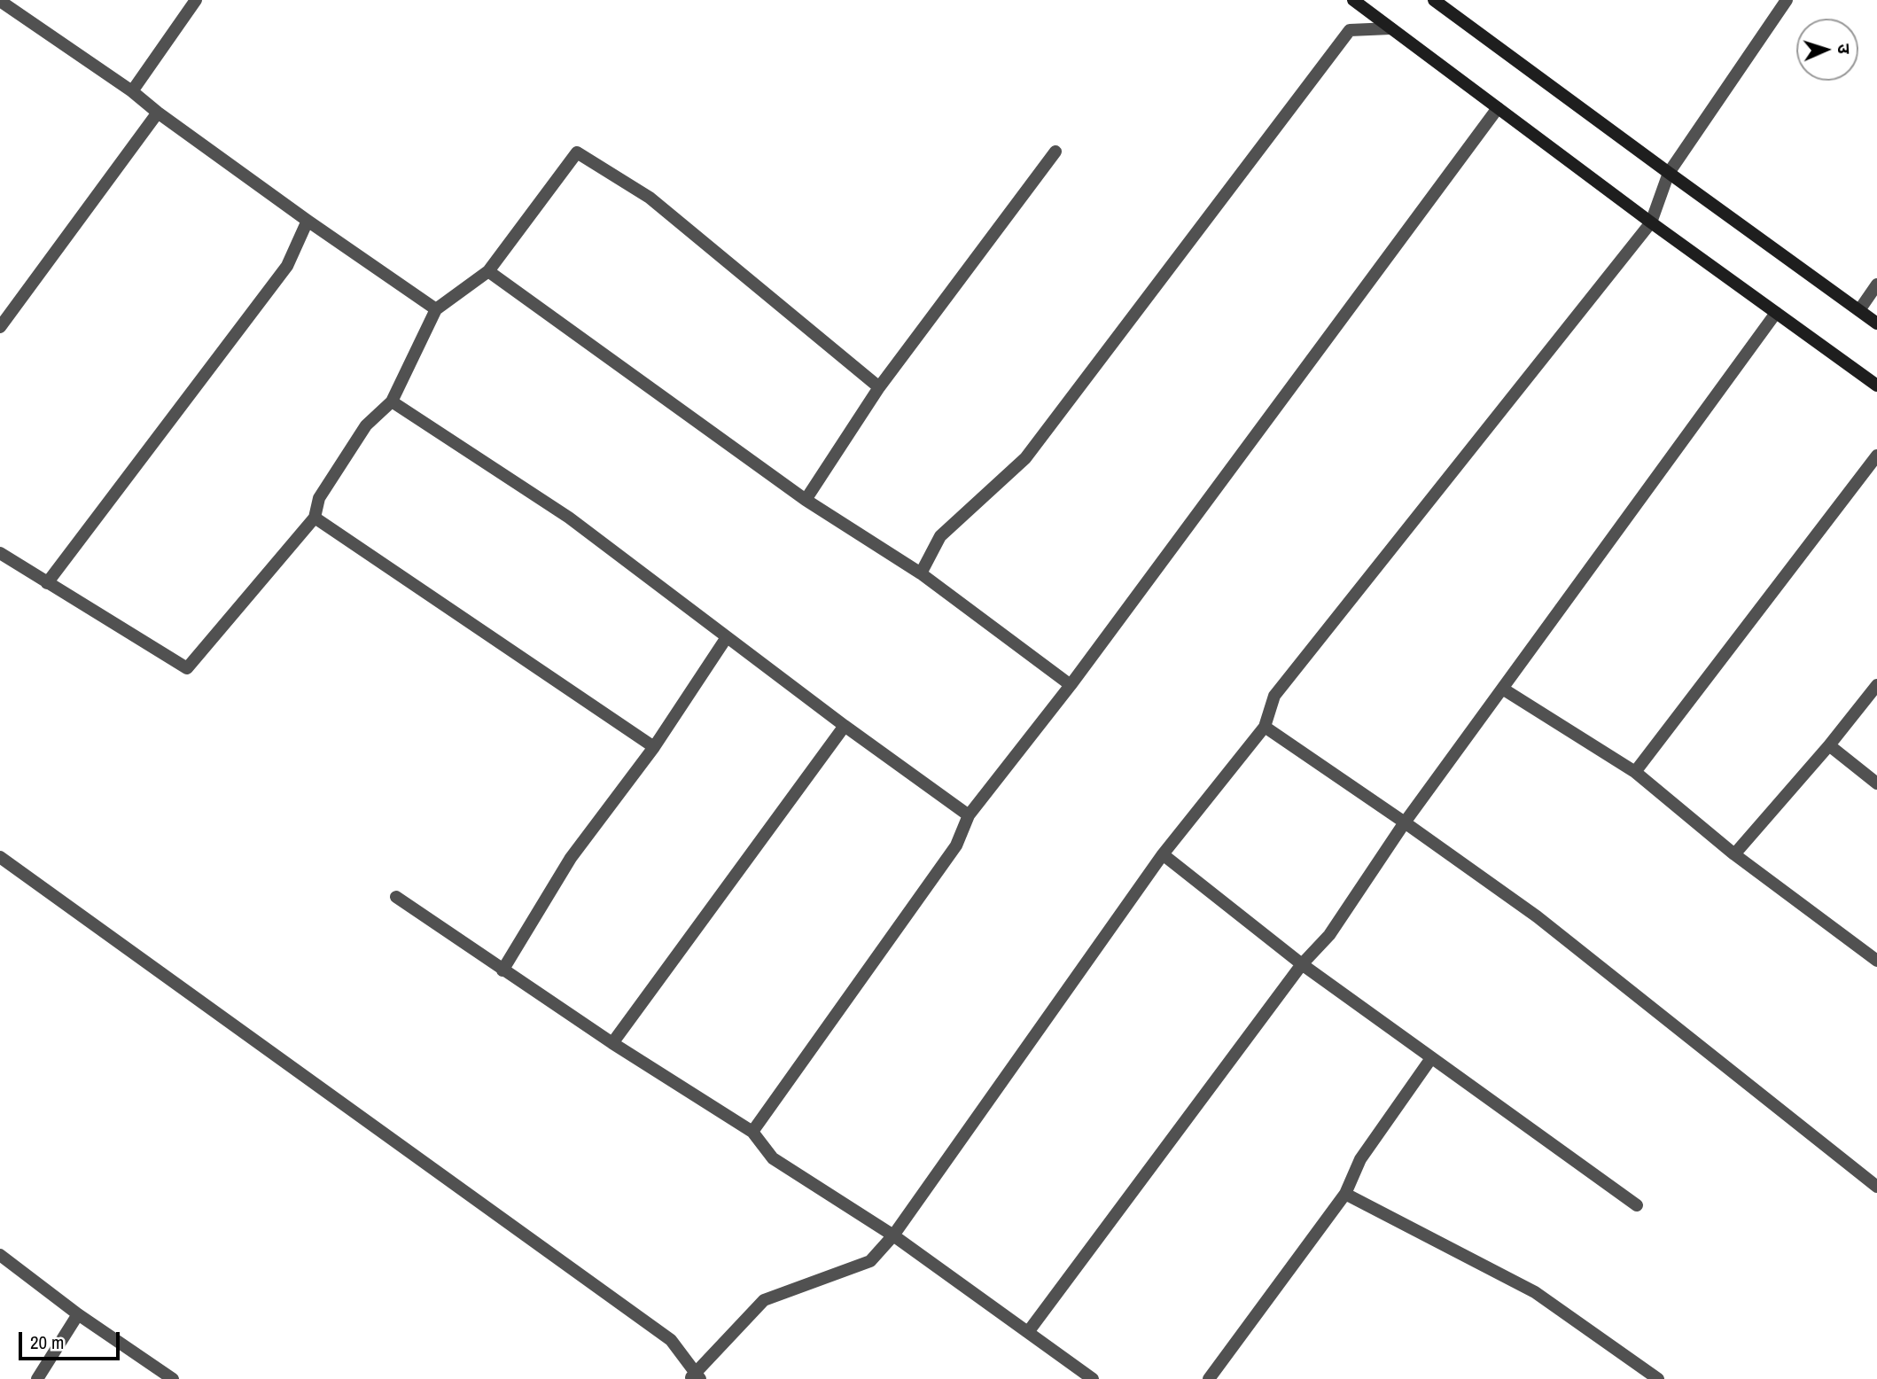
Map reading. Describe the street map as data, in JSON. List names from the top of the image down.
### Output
{
  "scale_bar": "20 m",
  "north": "right"
}
